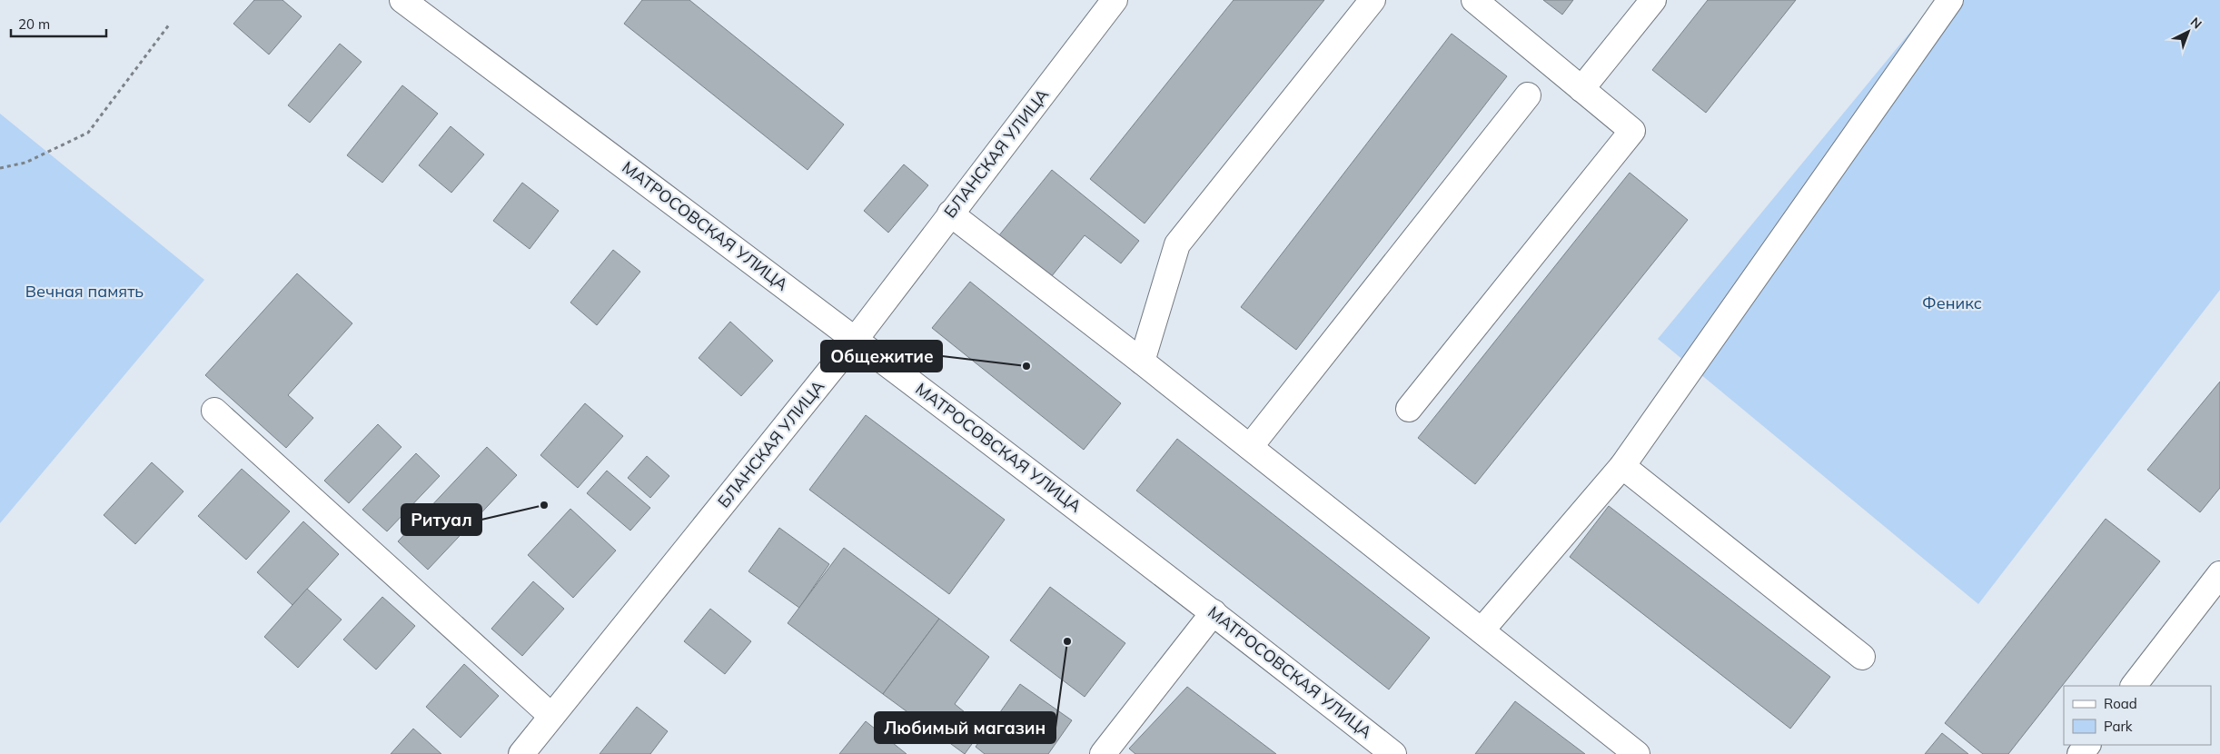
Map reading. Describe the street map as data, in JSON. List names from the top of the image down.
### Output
{
  "streets": {
    "main road": ["БЛАНСКАЯ УЛИЦА", "МАТРОСОВСКАЯ УЛИЦА"]
  },
  "crossings": [
    ["БЛАНСКАЯ УЛИЦА", "МАТРОСОВСКАЯ УЛИЦА"]
  ],
  "parks": ["Вечная память", "Феникс"],
  "places": ["Общежитие", "Ритуал", "Любимый магазин"],
  "legend": ["Road", "Park"],
  "scale_bar": "20 m",
  "north": "top right"
}
